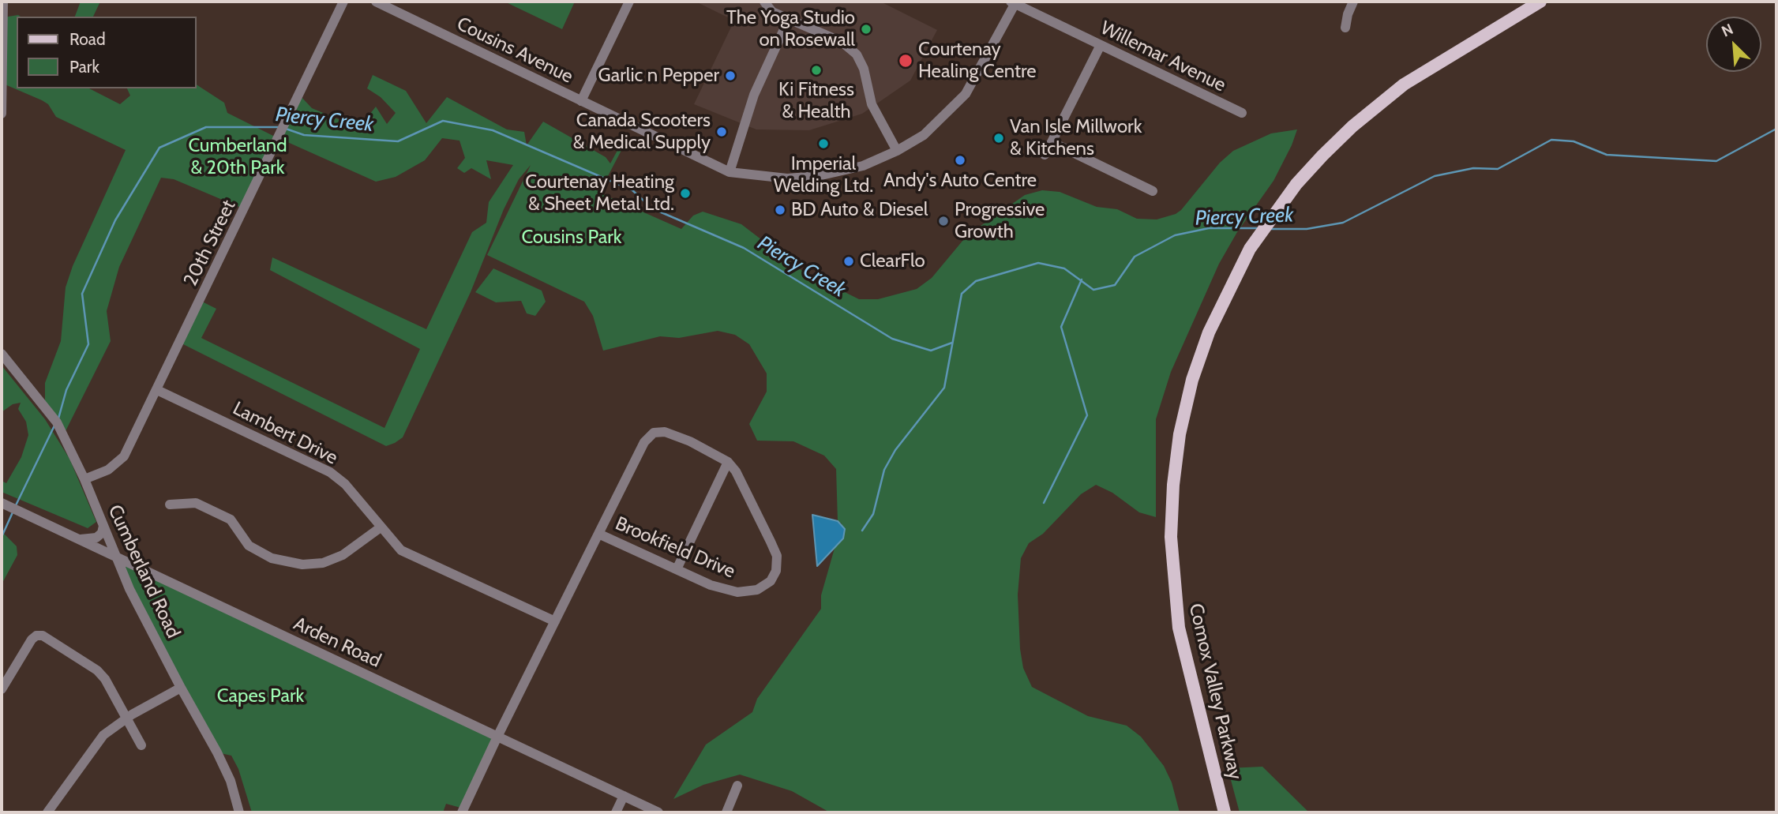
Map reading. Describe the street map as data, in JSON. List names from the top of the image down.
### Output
{
  "streets": {
    "main road": ["Comox Valley Parkway"],
    "street": [
      "Cousins Avenue",
      "Willemar Avenue",
      "20th Street",
      "Lambert Drive",
      "Brookfield Drive",
      "Cumberland Road",
      "Arden Road"
    ]
  },
  "crossings": [
    ["Cousins Avenue", "Willemar Avenue"],
    ["20th Street", "Lambert Drive"],
    ["20th Street", "Cumberland Road"],
    ["Lambert Drive", "Brookfield Drive"],
    ["Brookfield Drive", "Arden Road"],
    ["Cumberland Road", "Arden Road"]
  ],
  "water": ["Piercy Creek"],
  "parks": ["Cumberland & 20th Park", "Cousins Park", "Capes Park"],
  "places": [
    "The Yoga Studio on Rosewall",
    "Courtenay Healing Centre",
    "Ki Fitness & Health",
    "Garlic n Pepper",
    "Canada Scooters & Medical Supply",
    "Van Isle Millwork & Kitchens",
    "Imperial Welding Ltd.",
    "Andy's Auto Centre",
    "Courtenay Heating & Sheet Metal Ltd.",
    "BD Auto & Diesel",
    "Progressive Growth",
    "ClearFlo"
  ],
  "legend": ["Road", "Park"],
  "north": "top left"
}
